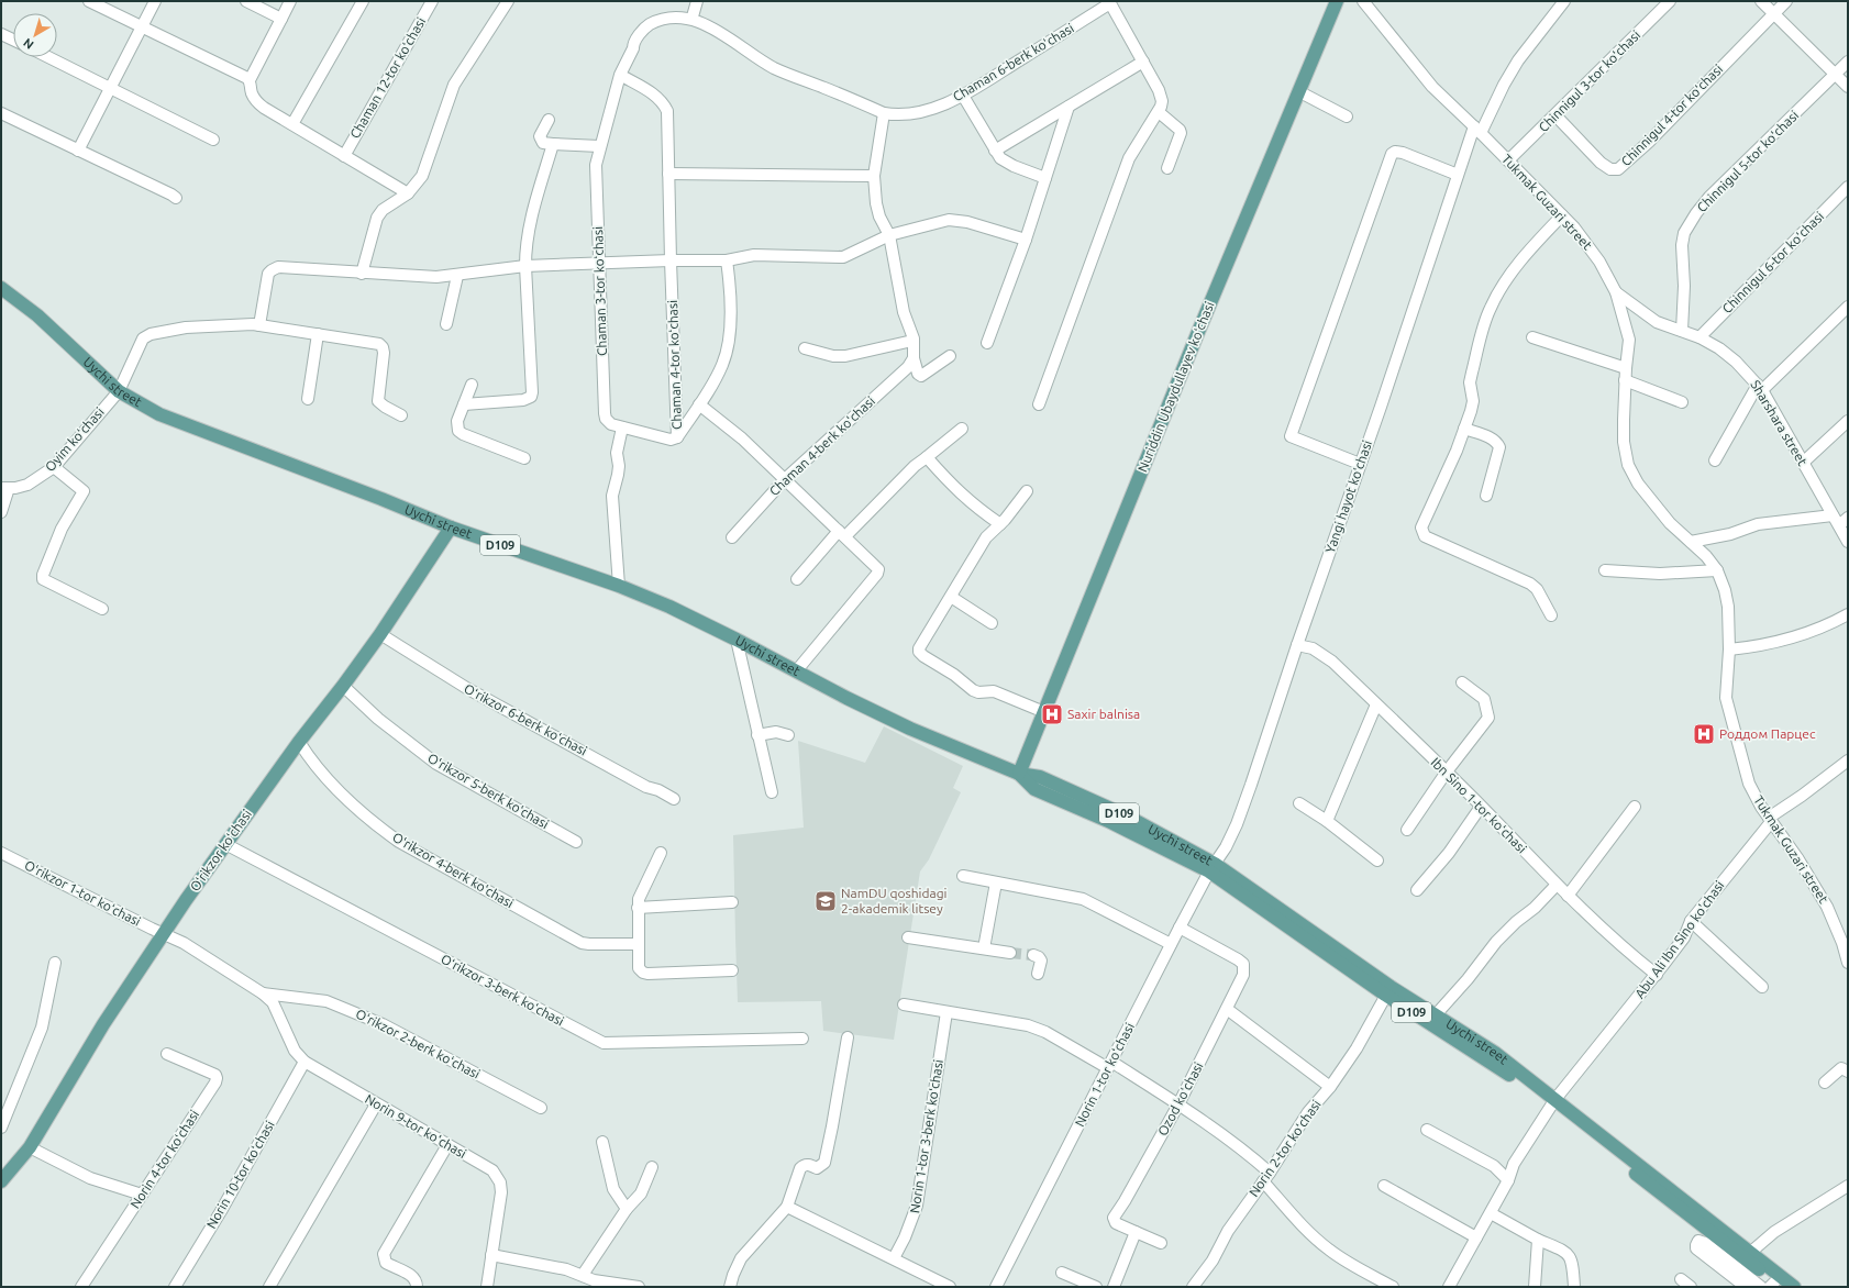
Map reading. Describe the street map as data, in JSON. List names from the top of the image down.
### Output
{
  "streets": {
    "main road": [
      "Uychi street",
      "Nuriddin Ubaydullayev koʻchasi",
      "D109",
      "Oʻrikzor koʻchasi"
    ],
    "street": [
      "Chaman 6-berk koʻchasi",
      "Chaman 12-tor koʻchasi",
      "Chinnigul 3-tor koʻchasi",
      "Chinnigul 4-tor koʻchasi",
      "Chinnigul 5-tor koʻchasi",
      "Tukmak Guzari street",
      "Chinnigul 6-tor koʻchasi",
      "Chaman 3-tor koʻchasi",
      "Chaman 4-tor koʻchasi",
      "Sharshara street",
      "Oyim koʻchasi",
      "Chaman 4-berk koʻchasi",
      "Yangi hayot koʻchasi",
      "Oʻrikzor 6-berk koʻchasi",
      "Oʻrikzor 5-berk koʻchasi",
      "Ibn Sino 1-tor koʻchasi",
      "Oʻrikzor 4-berk koʻchasi",
      "Oʻrikzor 1-tor koʻchasi",
      "Abu Ali Ibn Sino ko'chasi",
      "Oʻrikzor 3-berk koʻchasi",
      "Oʻrikzor 2-berk koʻchasi",
      "Norin 1-tor koʻchasi",
      "Ozod koʻchasi",
      "Norin 9-tor koʻchasi",
      "Norin 1-tor 3-berk koʻchasi",
      "Norin 2-tor koʻchasi",
      "Norin 4-tor koʻchasi",
      "Norin 10-tor koʻchasi"
    ]
  },
  "crossings": [
    ["Chinnigul 3-tor koʻchasi", "Chinnigul 4-tor koʻchasi"],
    ["Chinnigul 3-tor koʻchasi", "Tukmak Guzari street"],
    ["Chinnigul 5-tor koʻchasi", "Sharshara street"],
    ["Tukmak Guzari street", "Sharshara street"],
    ["Tukmak Guzari street", "Yangi hayot koʻchasi"],
    ["Tukmak Guzari street", "Abu Ali Ibn Sino ko'chasi"],
    ["Chinnigul 6-tor koʻchasi", "Sharshara street"],
    ["Chaman 3-tor koʻchasi", "Chaman 4-tor koʻchasi"],
    ["Uychi street", "Nuriddin Ubaydullayev koʻchasi"],
    ["Uychi street", "Oyim koʻchasi"],
    ["Uychi street", "Yangi hayot koʻchasi"],
    ["Uychi street", "Oʻrikzor koʻchasi"],
    ["Uychi street", "Abu Ali Ibn Sino ko'chasi"],
    ["Uychi street", "Norin 1-tor koʻchasi"],
    ["Uychi street", "Norin 2-tor koʻchasi"],
    ["Yangi hayot koʻchasi", "Ibn Sino 1-tor koʻchasi"],
    ["Yangi hayot koʻchasi", "Norin 1-tor koʻchasi"],
    ["Oʻrikzor 6-berk koʻchasi", "Oʻrikzor koʻchasi"],
    ["Oʻrikzor 5-berk koʻchasi", "Oʻrikzor koʻchasi"],
    ["Ibn Sino 1-tor koʻchasi", "Abu Ali Ibn Sino ko'chasi"],
    ["Oʻrikzor koʻchasi", "Oʻrikzor 4-berk koʻchasi"],
    ["Oʻrikzor koʻchasi", "Oʻrikzor 1-tor koʻchasi"],
    ["Oʻrikzor koʻchasi", "Oʻrikzor 3-berk koʻchasi"],
    ["Oʻrikzor 1-tor koʻchasi", "Oʻrikzor 2-berk koʻchasi"],
    ["Oʻrikzor 1-tor koʻchasi", "Norin 9-tor koʻchasi"],
    ["Oʻrikzor 2-berk koʻchasi", "Norin 9-tor koʻchasi"],
    ["Norin 1-tor koʻchasi", "Ozod koʻchasi"],
    ["Norin 9-tor koʻchasi", "Norin 10-tor koʻchasi"]
  ],
  "places": {
    "hospital": ["Saxir balnisa", "Роддом Парцес"],
    "school or university": ["NamDU qoshidagi 2-akademik litsey"]
  },
  "north": "bottom left"
}
